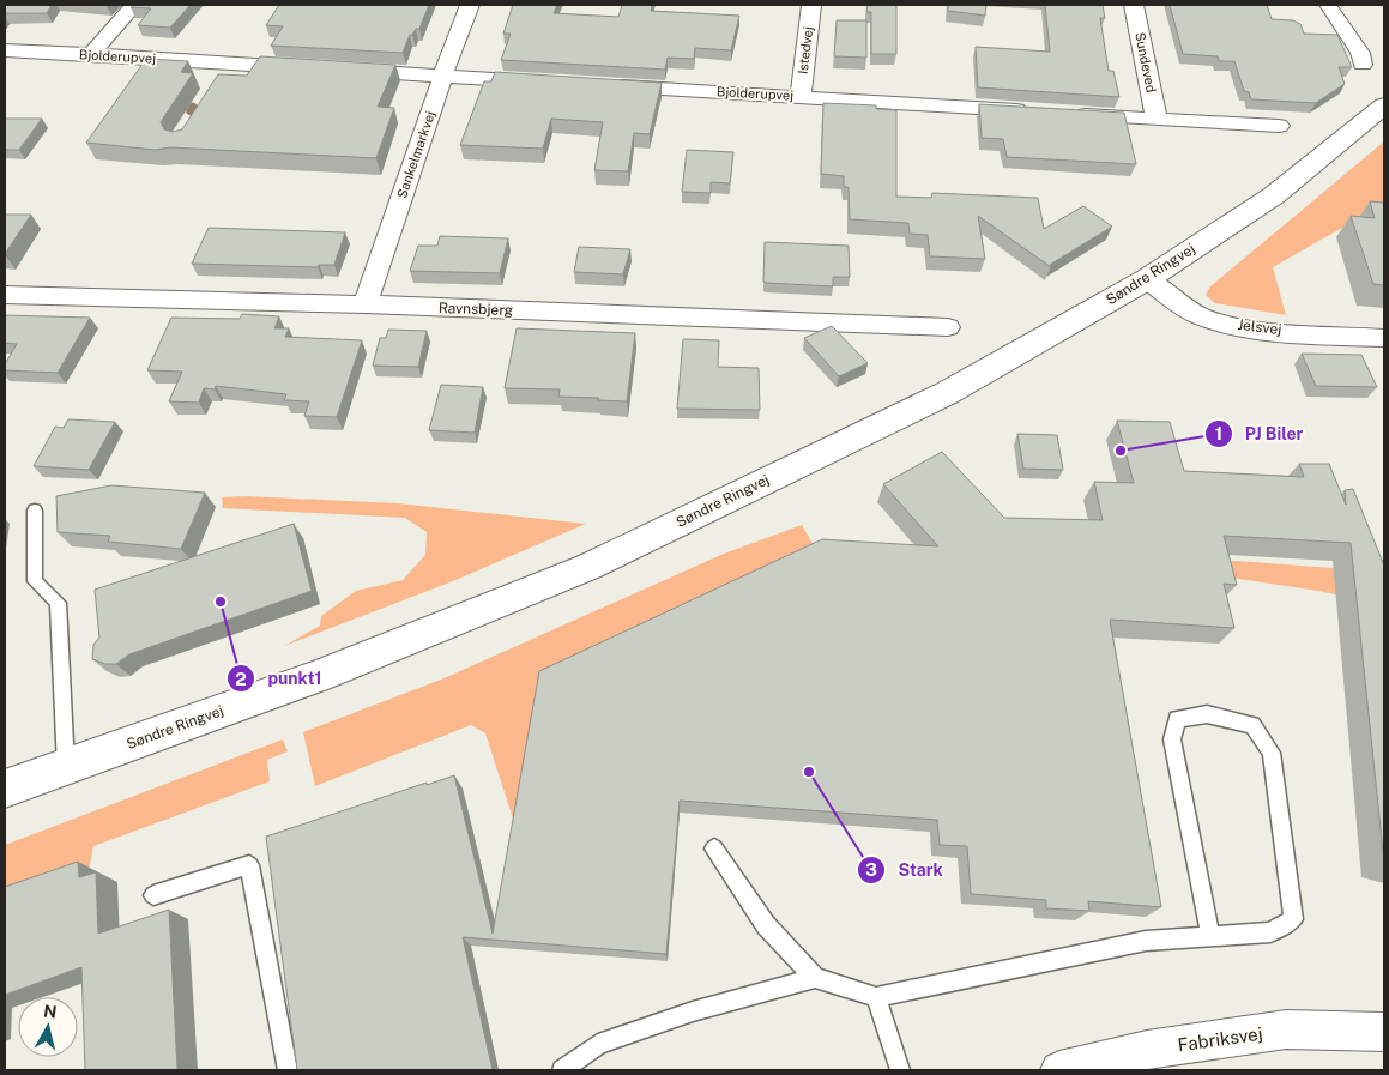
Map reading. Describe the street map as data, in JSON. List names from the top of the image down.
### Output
{
  "streets": {
    "main road": ["Søndre Ringvej"],
    "street": [
      "Istedvej",
      "Bjolderupvej",
      "Sundeved",
      "Sankelmarkvej",
      "Ravnsbjerg",
      "Jelsvej",
      "Fabriksvej"
    ]
  },
  "crossings": [
    ["Istedvej", "Bjolderupvej"],
    ["Sankelmarkvej", "Ravnsbjerg"],
    ["Søndre Ringvej", "Jelsvej"]
  ],
  "places": ["PJ Biler", "punkt1", "Stark"],
  "north": "top"
}
